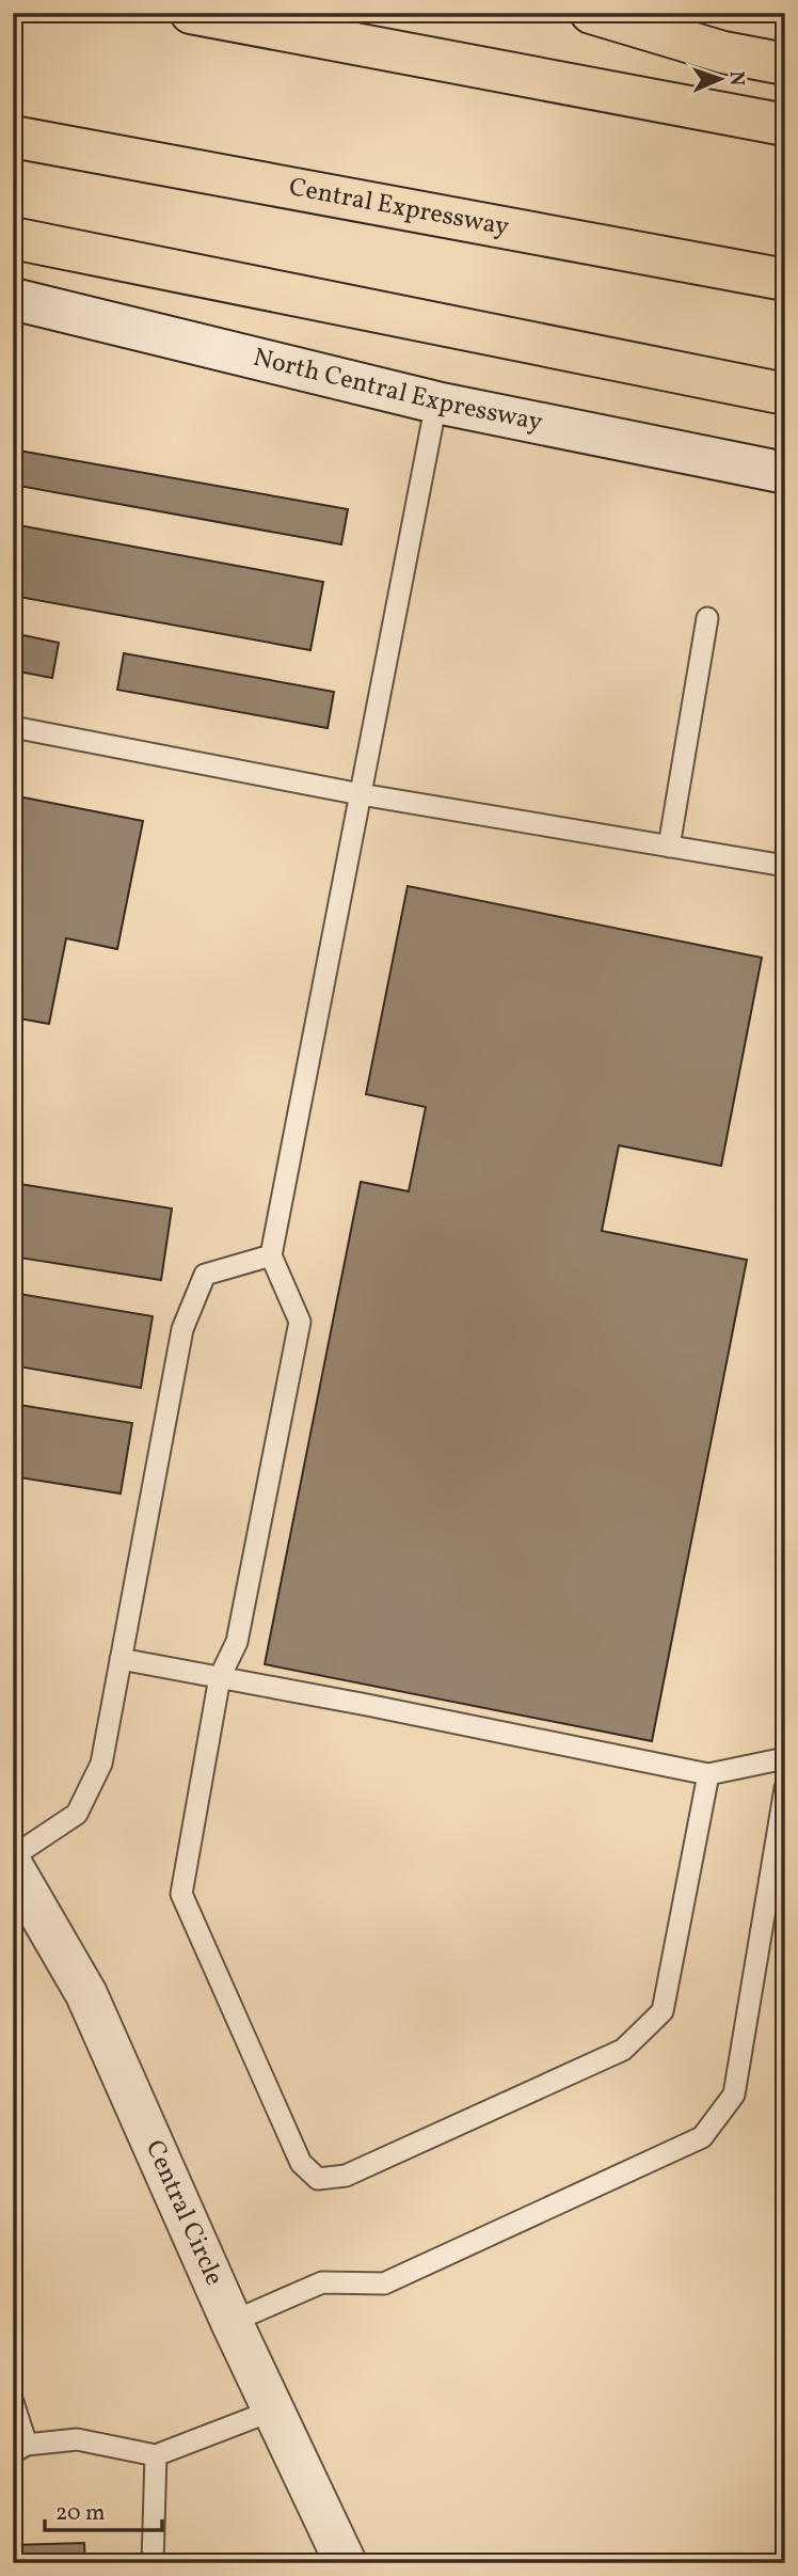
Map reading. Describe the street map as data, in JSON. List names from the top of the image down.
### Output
{
  "streets": {
    "highway": ["Central Expressway"],
    "main road": ["North Central Expressway", "Central Circle"]
  },
  "scale_bar": "20 m",
  "north": "right"
}
